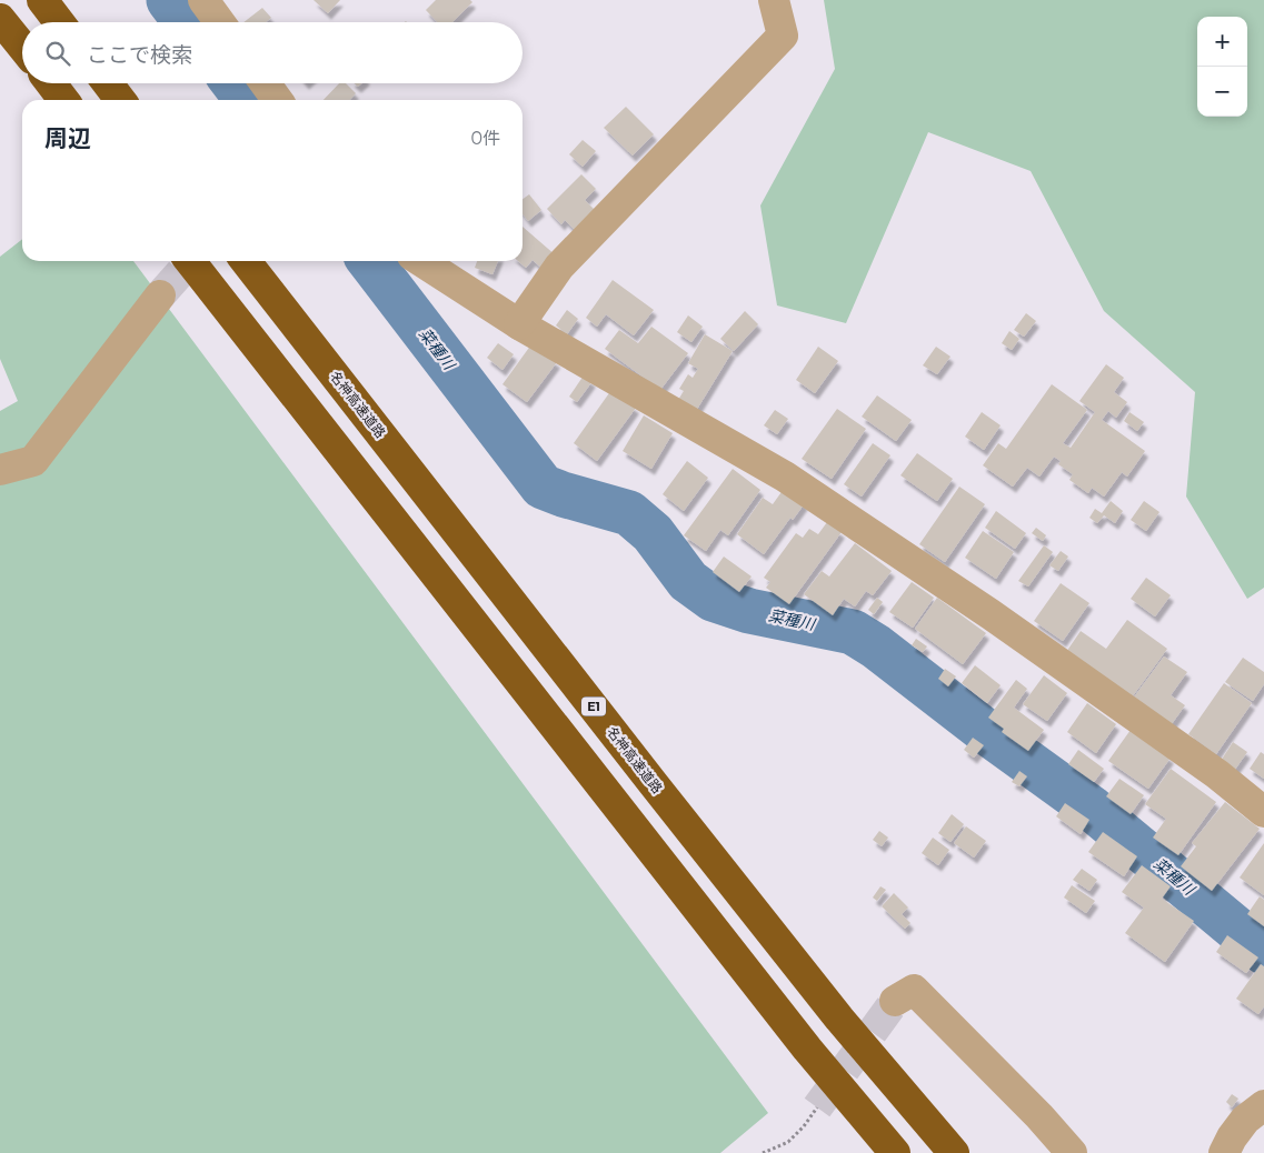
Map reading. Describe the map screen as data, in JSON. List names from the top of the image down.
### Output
{
  "streets": {
    "highway": ["名神高速道路", "E1"]
  },
  "water": ["菜種川"],
  "page": {
    "map_buttons": ["+", "−"],
    "search": "ここで検索",
    "heading": ["周辺", "0件"]
  }
}
